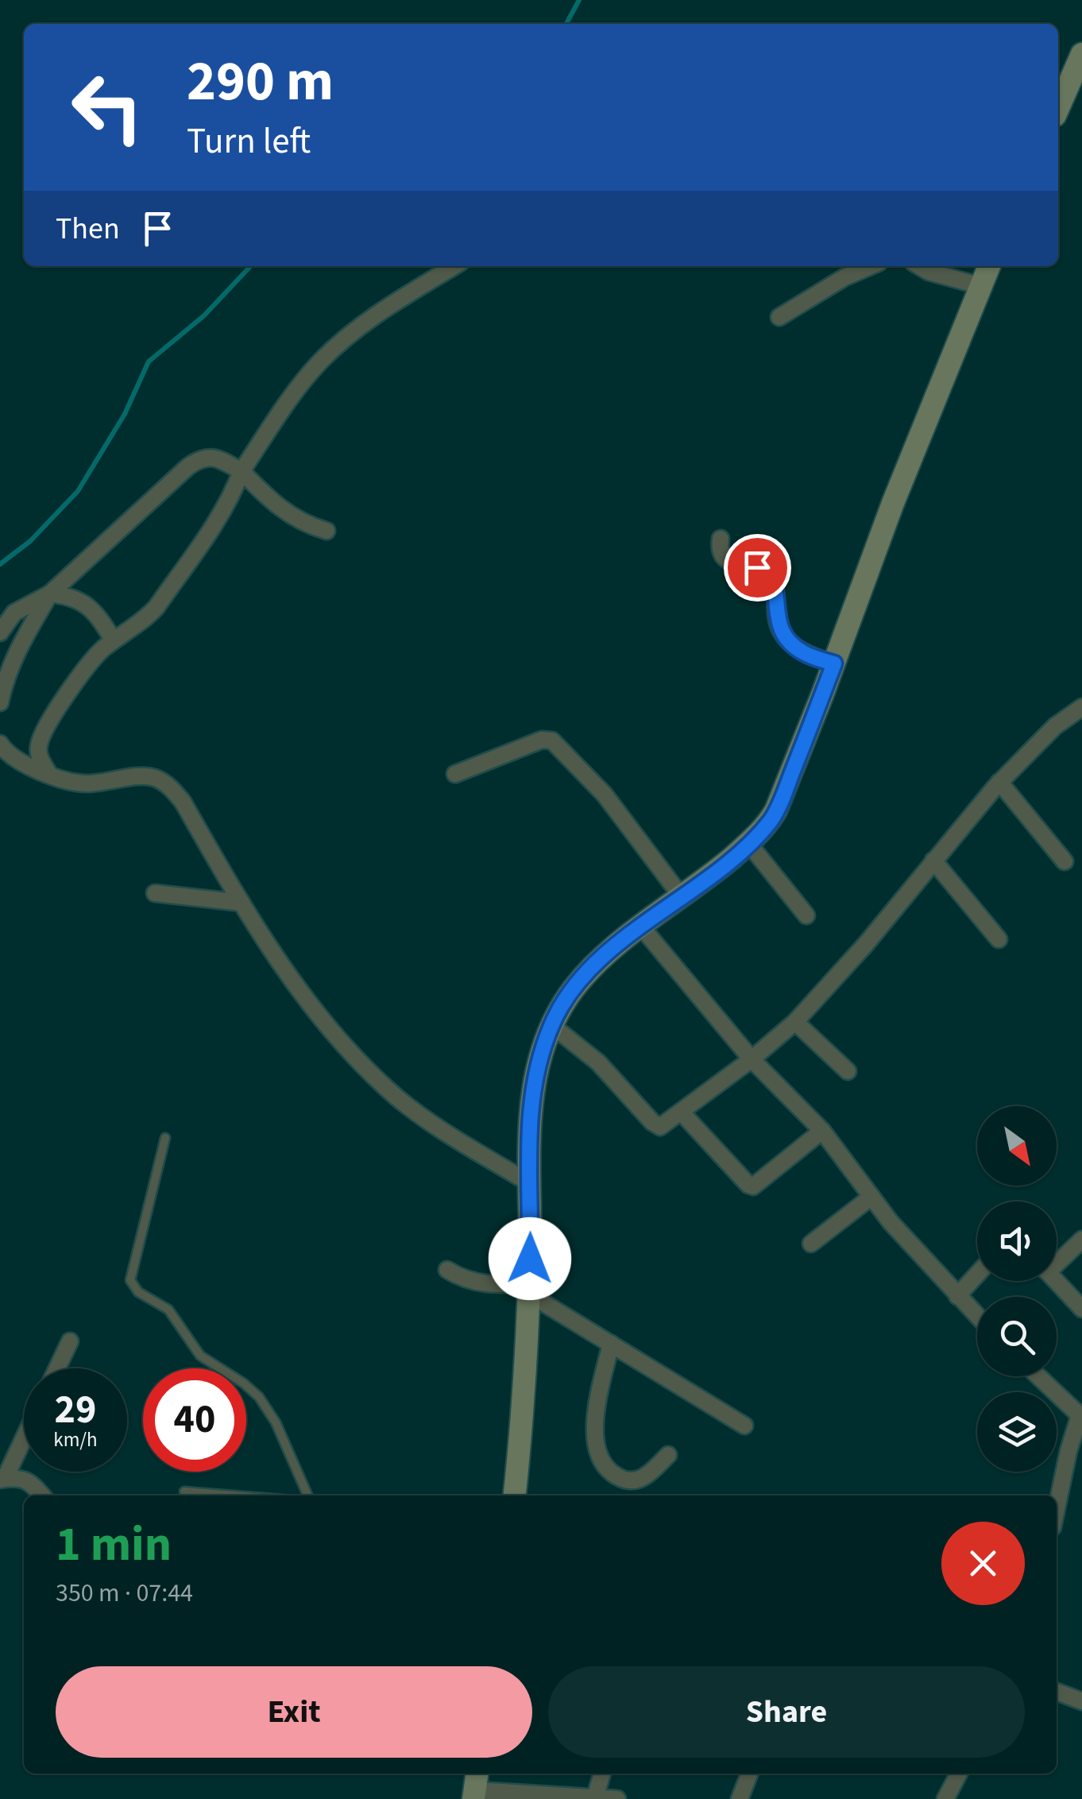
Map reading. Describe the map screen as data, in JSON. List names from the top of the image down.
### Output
{
  "north": "bottom right",
  "page": {
    "turn": ["290 m", "Turn left"],
    "then": "Then",
    "speed": "29 km/h",
    "limit": "40",
    "heading": ["1 min", "350 m · 07:44"],
    "buttons": ["Exit", "Share"]
  }
}
